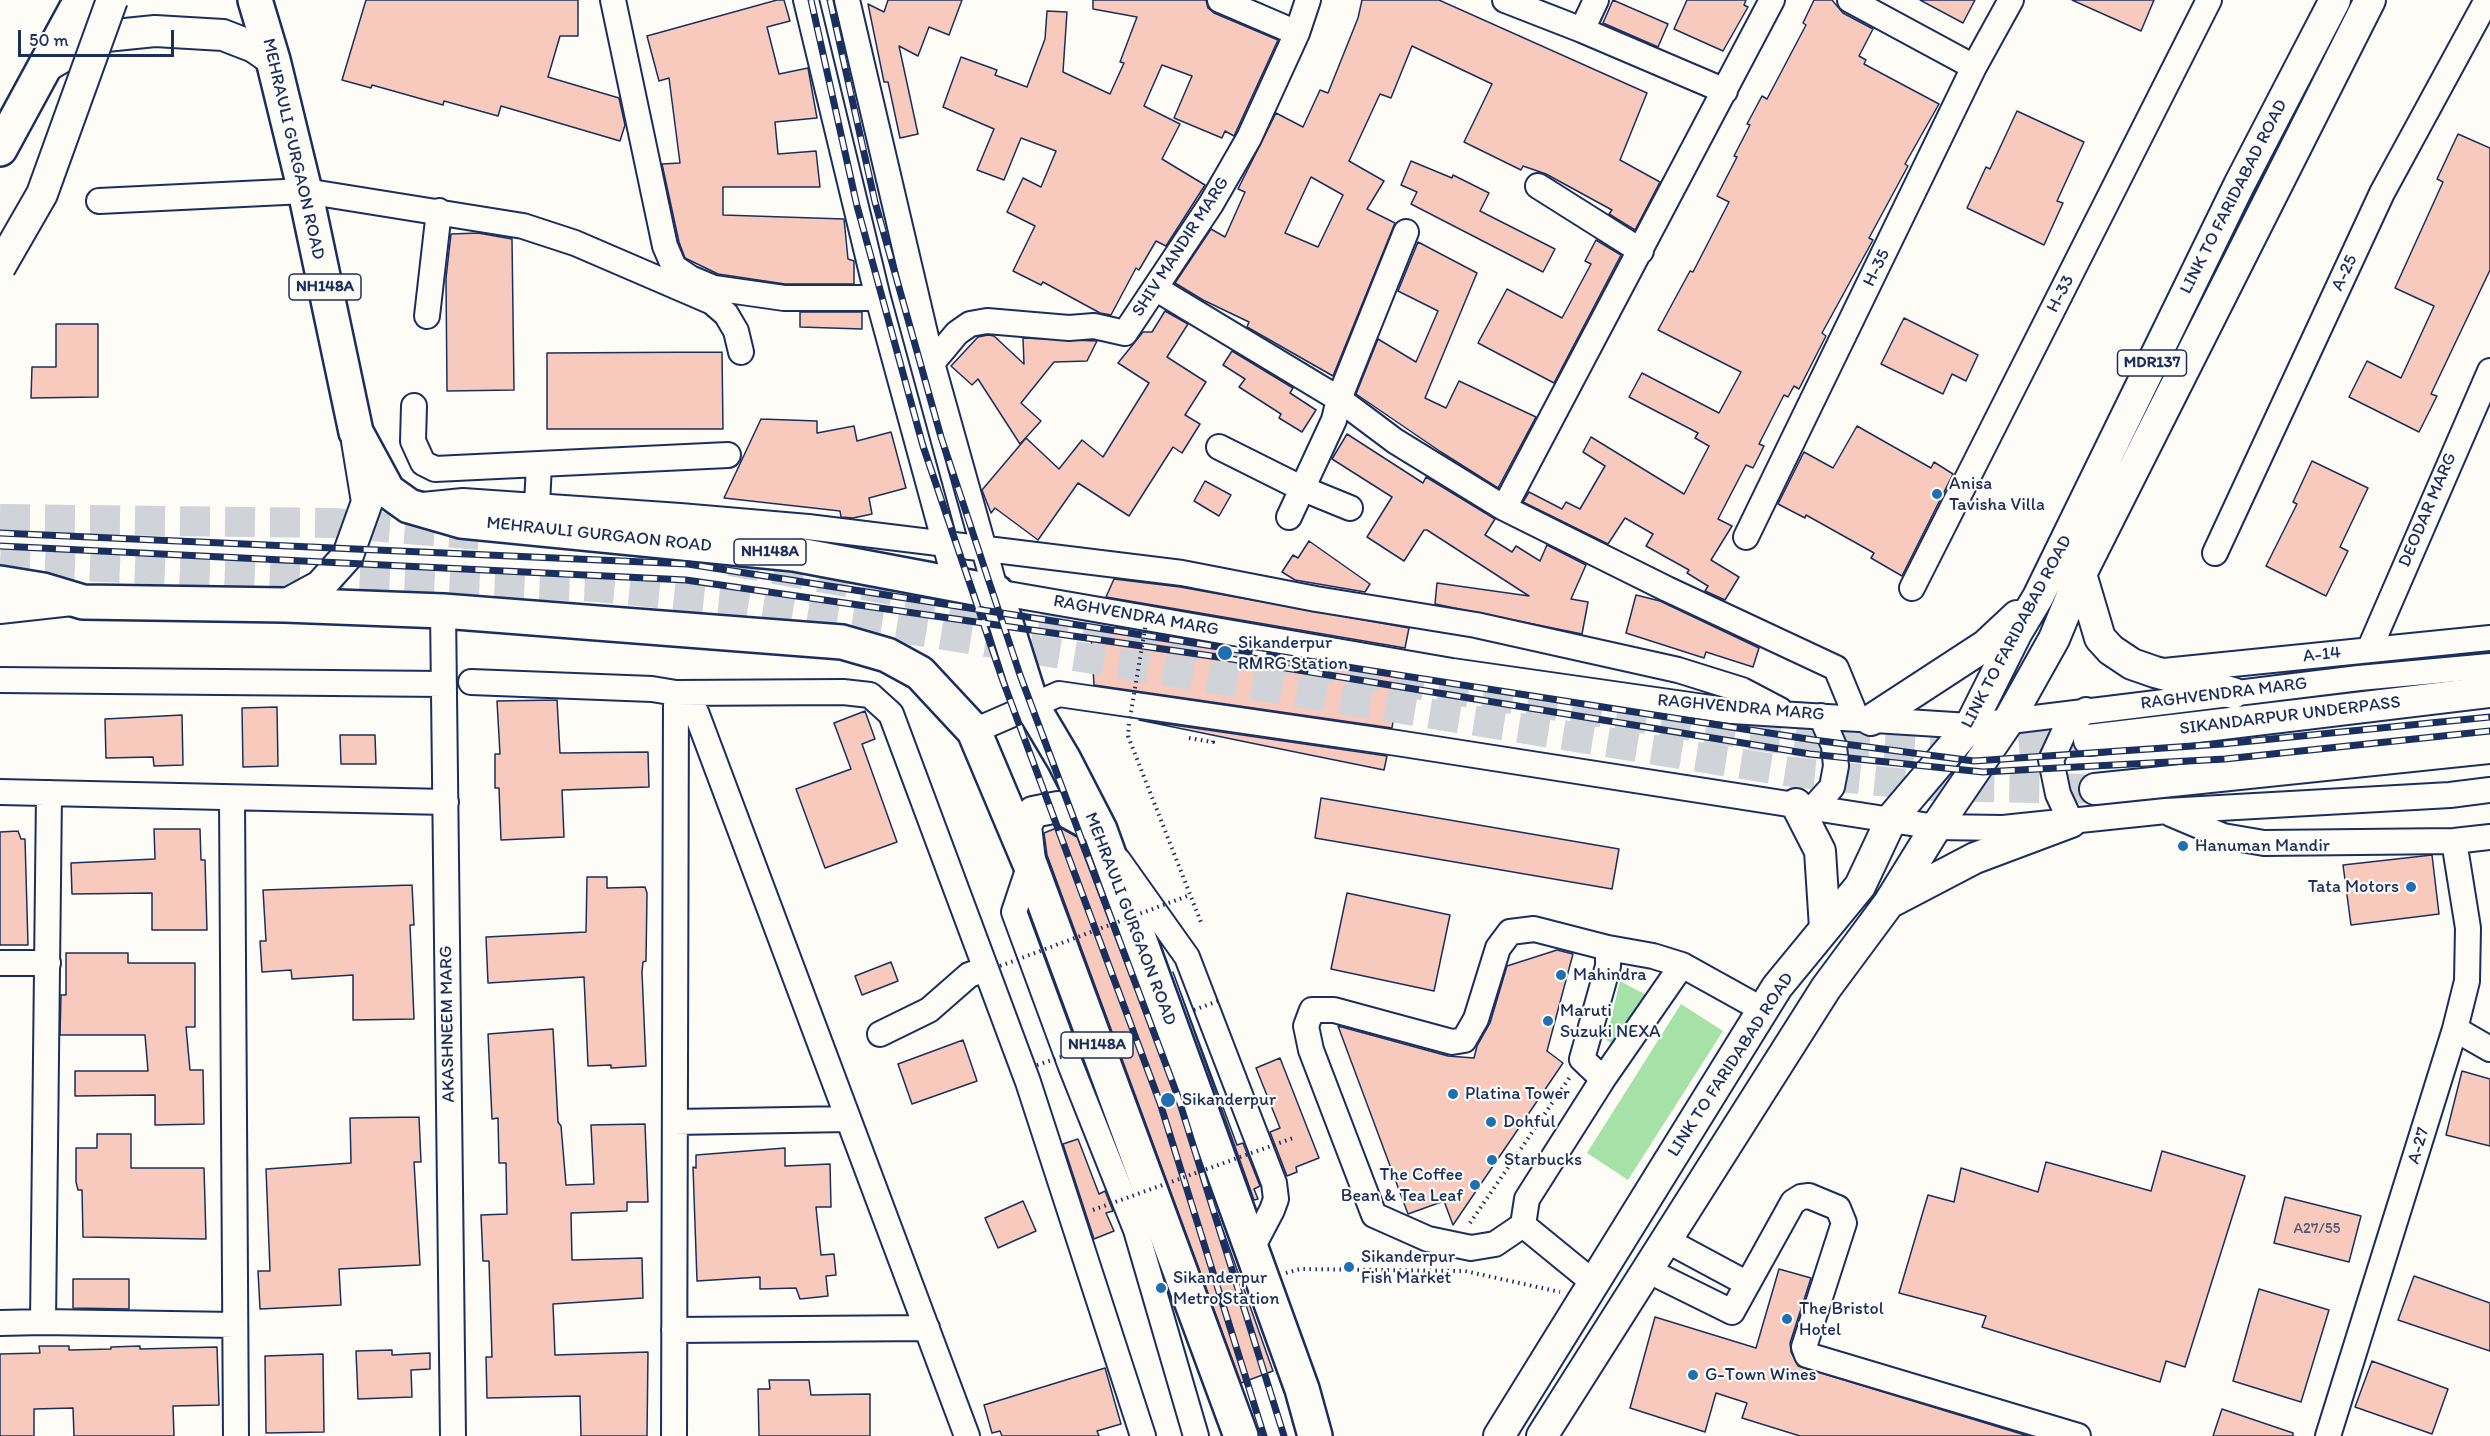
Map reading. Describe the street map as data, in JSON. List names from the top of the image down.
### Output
{
  "streets": {
    "highway": ["MEHRAULI GURGAON ROAD", "NH148A"],
    "main road": ["LINK TO FARIDABAD ROAD", "MDR137", "SIKANDARPUR UNDERPASS"],
    "street": [
      "SHIV MANDIR MARG",
      "H-35",
      "A-25",
      "H-33",
      "DEODAR MARG",
      "RAGHVENDRA MARG",
      "A-14",
      "AKASHNEEM MARG",
      "A-27"
    ]
  },
  "crossings": [
    ["MEHRAULI GURGAON ROAD", "RAGHVENDRA MARG"],
    ["LINK TO FARIDABAD ROAD", "RAGHVENDRA MARG"],
    ["NH148A", "AKASHNEEM MARG"],
    ["DEODAR MARG", "A-14"]
  ],
  "places": [
    "Anisa Tavisha Villa",
    "Sikanderpur RMRG Station",
    "Hanuman Mandir",
    "Tata Motors",
    "Mahindra",
    "Maruti Suzuki NEXA",
    "Platina Tower",
    "Sikanderpur",
    "Dohful",
    "Starbucks",
    "The Coffee Bean & Tea Leaf",
    "Sikanderpur Fish Market",
    "Sikanderpur Metro Station",
    "The Bristol Hotel",
    "G-Town Wines"
  ],
  "house_numbers": ["A27/55"],
  "scale_bar": "50 m"
}
